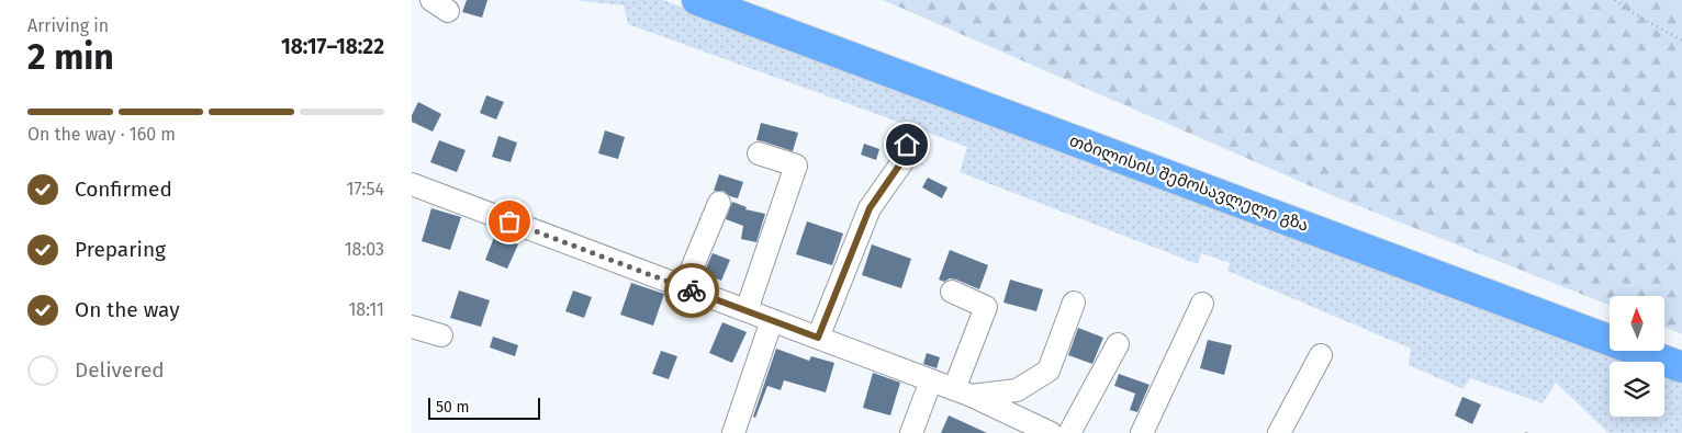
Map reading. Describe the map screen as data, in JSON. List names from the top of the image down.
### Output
{
  "streets": {
    "highway": ["თბილისის შემოსავლელი გზა"]
  },
  "scale_bar": "50 m",
  "north": "top",
  "page": {
    "heading": ["2 min", "Arriving in", "18:17–18:22"],
    "bar": "On the way · 160 m",
    "list": [
      ["Confirmed", "17:54"],
      ["Preparing", "18:03"],
      ["On the way", "18:11"],
      "Delivered"
    ],
    "scale": "50 m"
  }
}
